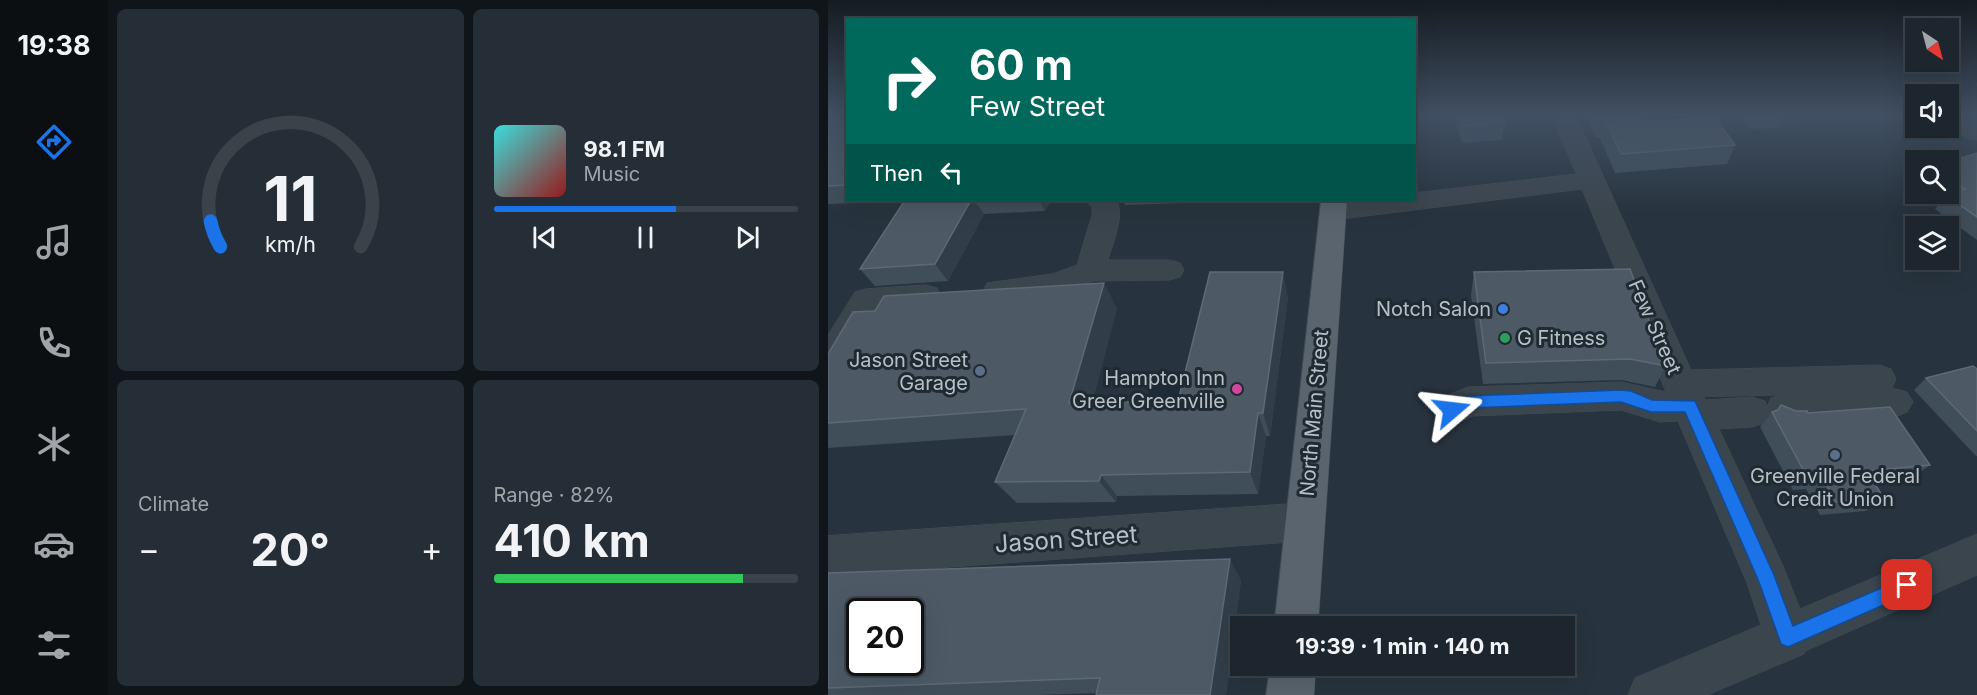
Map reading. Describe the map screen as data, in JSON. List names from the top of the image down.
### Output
{
  "streets": {
    "main road": ["North Main Street"],
    "street": ["Few Street", "Jason Street"]
  },
  "crossings": [
    ["North Main Street", "Jason Street"]
  ],
  "places": [
    "Notch Salon",
    "G Fitness",
    "Jason Street Garage",
    "Hampton Inn Greer Greenville",
    "Greenville Federal Credit Union"
  ],
  "north": "bottom right",
  "page": {
    "tabs": "19:38",
    "turn": ["60 m", "Few Street"],
    "song": ["98.1 FM", "Music"],
    "then": "Then",
    "tile": [
      "Climate",
      ["Range · 82%", "410 km"]
    ],
    "heat": ["−", "20°", "+"],
    "limit": "20",
    "trip": "19:39 · 1 min · 140 m",
    "gauge": ["11", "km/h"]
  }
}
